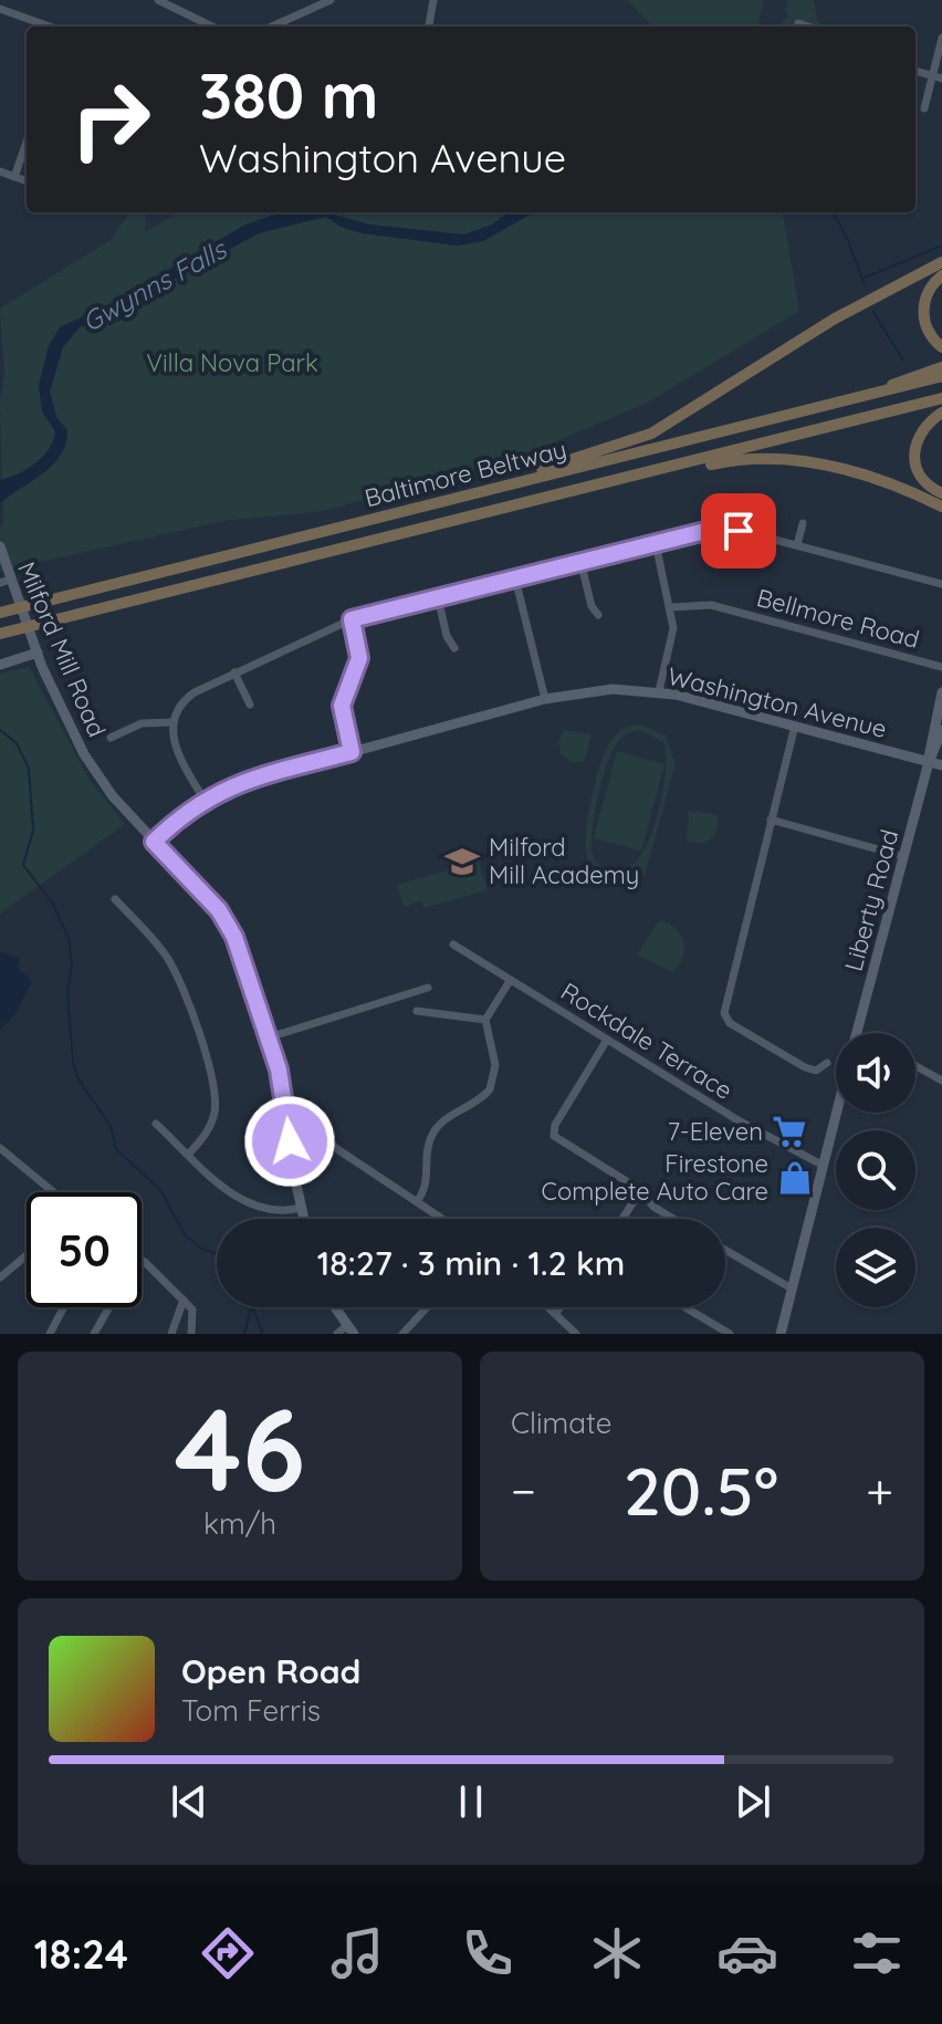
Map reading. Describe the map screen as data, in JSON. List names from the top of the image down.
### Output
{
  "streets": {
    "highway": ["Baltimore Beltway"],
    "main road": ["Milford Mill Road", "Washington Avenue", "Liberty Road"],
    "street": ["Bellmore Road", "Rockdale Terrace"]
  },
  "crossings": [
    ["Milford Mill Road", "Washington Avenue"],
    ["Washington Avenue", "Liberty Road"],
    ["Liberty Road", "Rockdale Terrace"]
  ],
  "water": ["Gwynns Falls"],
  "parks": ["Villa Nova Park"],
  "places": {
    "school or university": ["Milford Mill Academy"],
    "supermarket": ["7-Eleven"],
    "shop": ["Firestone Complete Auto Care"]
  },
  "page": {
    "turn": ["380 m", "Washington Avenue"],
    "limit": "50",
    "trip": "18:27 · 3 min · 1.2 km",
    "tile": [
      ["46", "km/h"],
      "Climate"
    ],
    "heat": ["−", "20.5°", "+"],
    "song": ["Open Road", "Tom Ferris"],
    "tabs": "18:24"
  }
}
